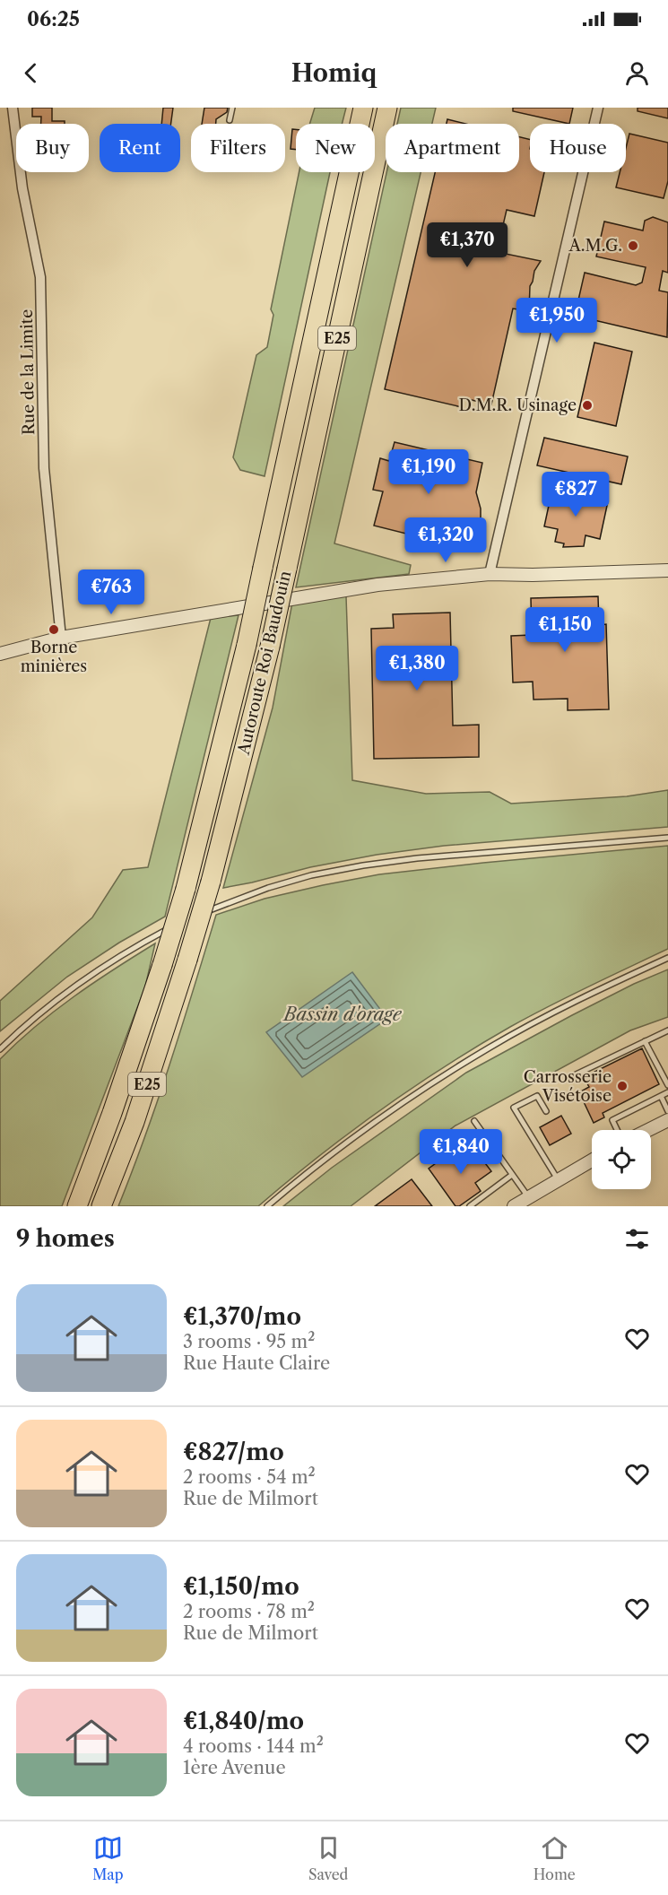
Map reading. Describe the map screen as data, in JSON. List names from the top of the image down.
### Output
{
  "streets": {
    "highway": ["E25", "Autoroute Roi Baudouin"],
    "street": ["Rue de la Limite"]
  },
  "water": ["Bassin d'orage"],
  "places": [
    "A.M.G.",
    "D.M.R. Usinage",
    "Borne minières",
    "Carrosserie Visétoise"
  ],
  "page": {
    "status": "06:25",
    "header": "Homiq",
    "chip": [
      "Buy",
      "Rent",
      "Filters",
      "New",
      "Apartment",
      "House"
    ],
    "price": [
      "€1,370",
      "€1,950",
      "€1,190",
      "€827",
      "€1,320",
      "€763",
      "€1,150",
      "€1,380",
      "€1,840"
    ],
    "heading": "9 homes",
    "list": [
      {
        "name": "€1,370/mo",
        "note": "3 rooms · 95 m² · Rue Haute Claire"
      },
      {
        "name": "€827/mo",
        "note": "2 rooms · 54 m² · Rue de Milmort"
      },
      {
        "name": "€1,150/mo",
        "note": "2 rooms · 78 m² · Rue de Milmort"
      },
      {
        "name": "€1,840/mo",
        "note": "4 rooms · 144 m² · 1ère Avenue"
      }
    ],
    "tabs": ["Map", "Saved", "Home"]
  }
}
